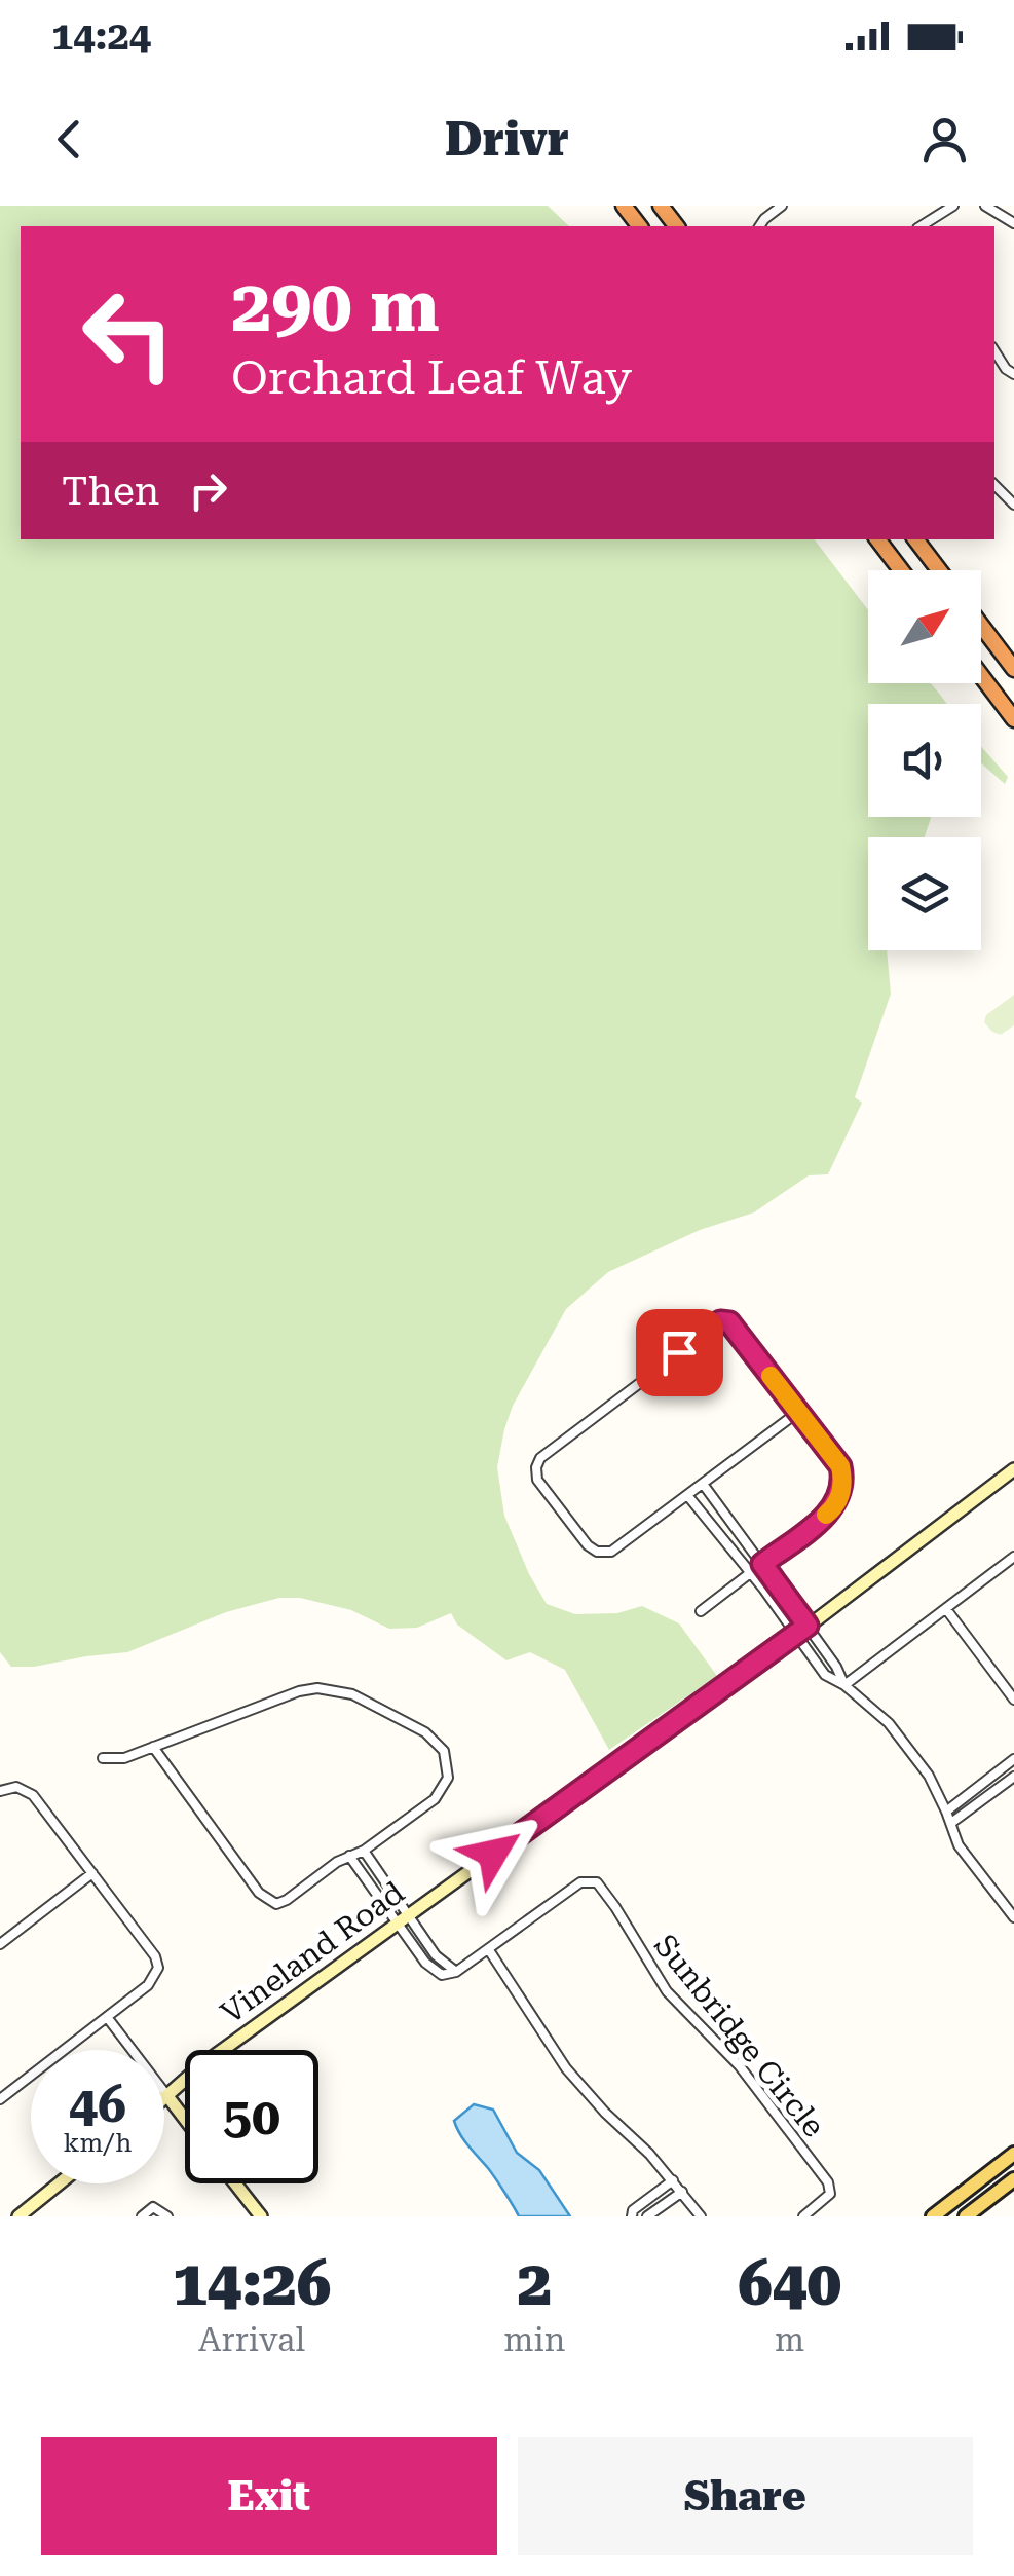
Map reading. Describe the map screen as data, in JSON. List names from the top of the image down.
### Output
{
  "streets": {
    "main road": ["Vineland Road"],
    "street": ["Sunbridge Circle"]
  },
  "north": "top right",
  "page": {
    "status": "14:24",
    "header": "Drivr",
    "turn": ["290 m", "Orchard Leaf Way"],
    "then": "Then",
    "speed": "46 km/h",
    "limit": "50",
    "eta": [
      "14:26",
      "Arrival",
      "2",
      "min",
      "640",
      "m"
    ],
    "buttons": ["Exit", "Share"]
  }
}
